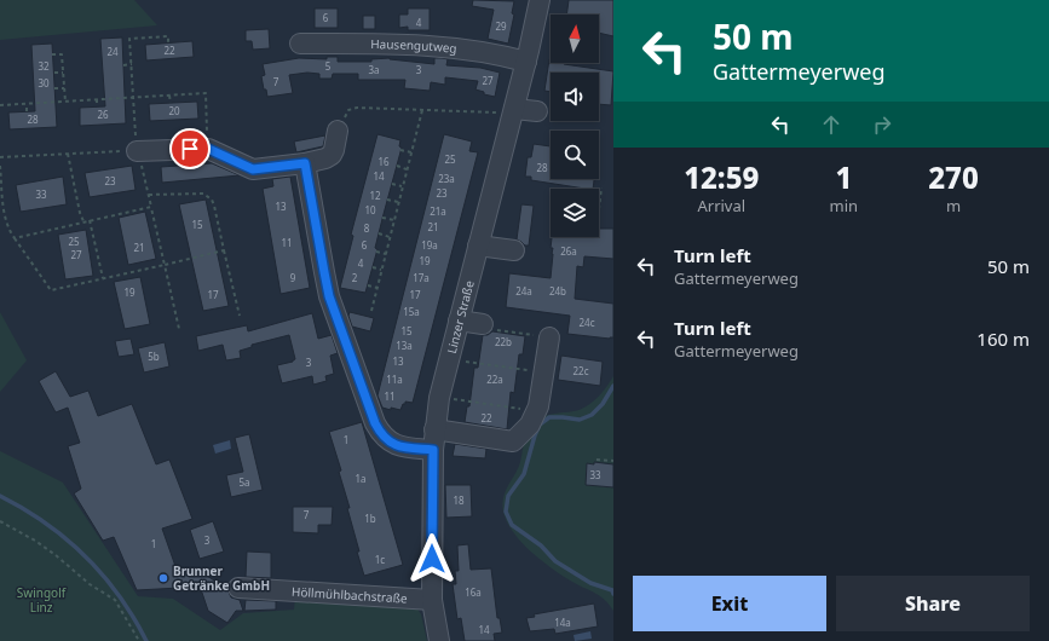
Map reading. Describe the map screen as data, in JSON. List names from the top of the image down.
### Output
{
  "streets": {
    "street": ["Hausengutweg", "Linzer Straße", "Höllmühlbachstraße"]
  },
  "crossings": [
    ["Hausengutweg", "Linzer Straße"],
    ["Linzer Straße", "Höllmühlbachstraße"]
  ],
  "parks": ["Swingolf Linz"],
  "places": ["Brunner Getränke GmbH"],
  "house_numbers": [
    "6",
    "4",
    "29",
    "22",
    "24",
    "32",
    "5",
    "3a",
    "3",
    "27",
    "7",
    "30",
    "20",
    "26",
    "28",
    "25",
    "16",
    "28",
    "14",
    "23a",
    "23",
    "23",
    "33",
    "12",
    "13",
    "10",
    "21a",
    "15",
    "21",
    "8",
    "25",
    "11",
    "6",
    "19a",
    "21",
    "26a",
    "27",
    "19",
    "4",
    "9",
    "2",
    "17a",
    "24a",
    "24b",
    "19",
    "17",
    "17",
    "15a",
    "24c",
    "15",
    "22b",
    "13a",
    "5b",
    "13",
    "3",
    "22c",
    "11a",
    "22a",
    "11",
    "22",
    "1",
    "33",
    "1a",
    "5a",
    "18",
    "7",
    "1b",
    "3",
    "1",
    "1c",
    "16a",
    "14a",
    "14"
  ],
  "north": "top",
  "page": {
    "turn": ["50 m", "Gattermeyerweg"],
    "eta": [
      "12:59",
      "Arrival",
      "1",
      "min",
      "270",
      "m"
    ],
    "list": [
      {
        "name": "Turn left",
        "note": "Gattermeyerweg",
        "value": "50 m"
      },
      {
        "name": "Turn left",
        "note": "Gattermeyerweg",
        "value": "160 m"
      }
    ],
    "buttons": ["Exit", "Share"]
  }
}
